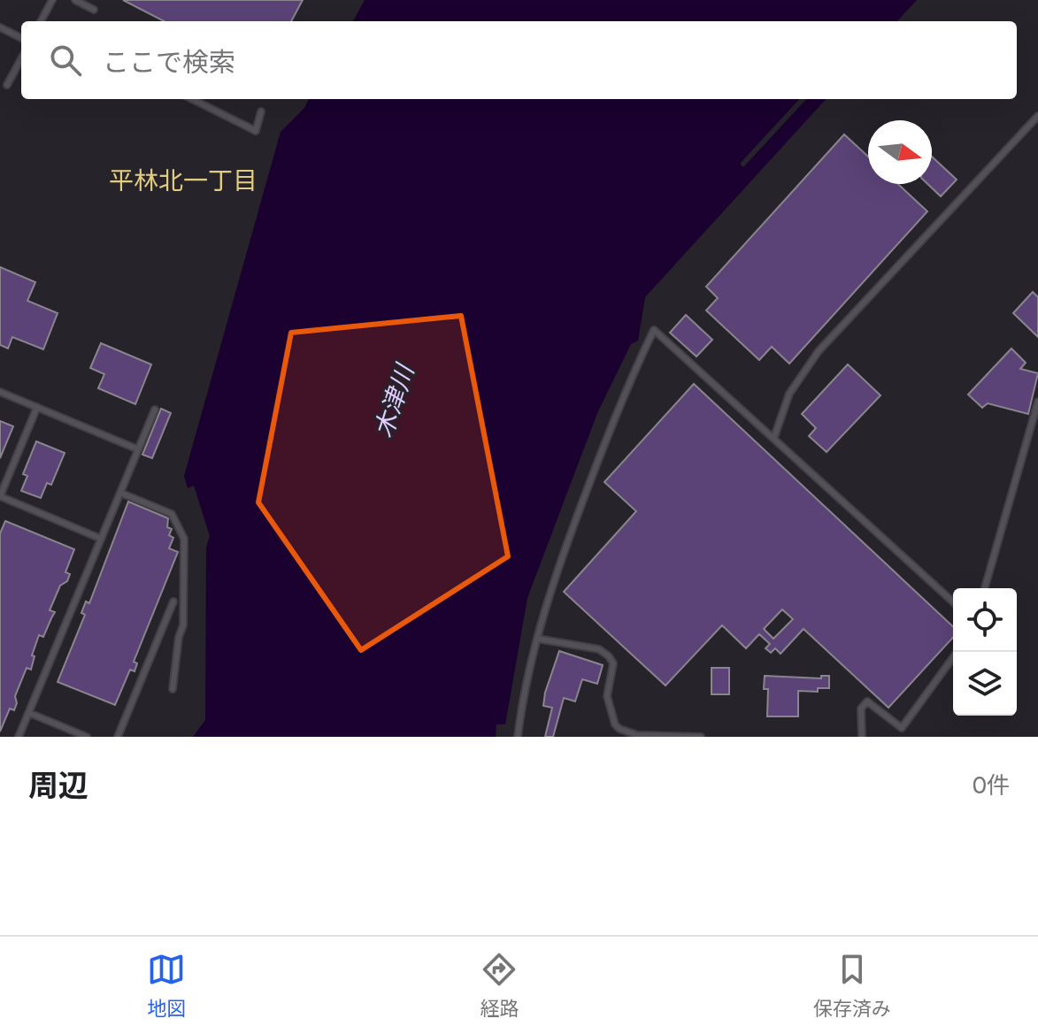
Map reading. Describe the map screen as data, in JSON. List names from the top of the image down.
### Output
{
  "districts": ["平林北一丁目"],
  "water": ["木津川"],
  "north": "right",
  "page": {
    "search": "ここで検索",
    "heading": ["周辺", "0件"],
    "nav": ["地図", "経路", "保存済み"]
  }
}
